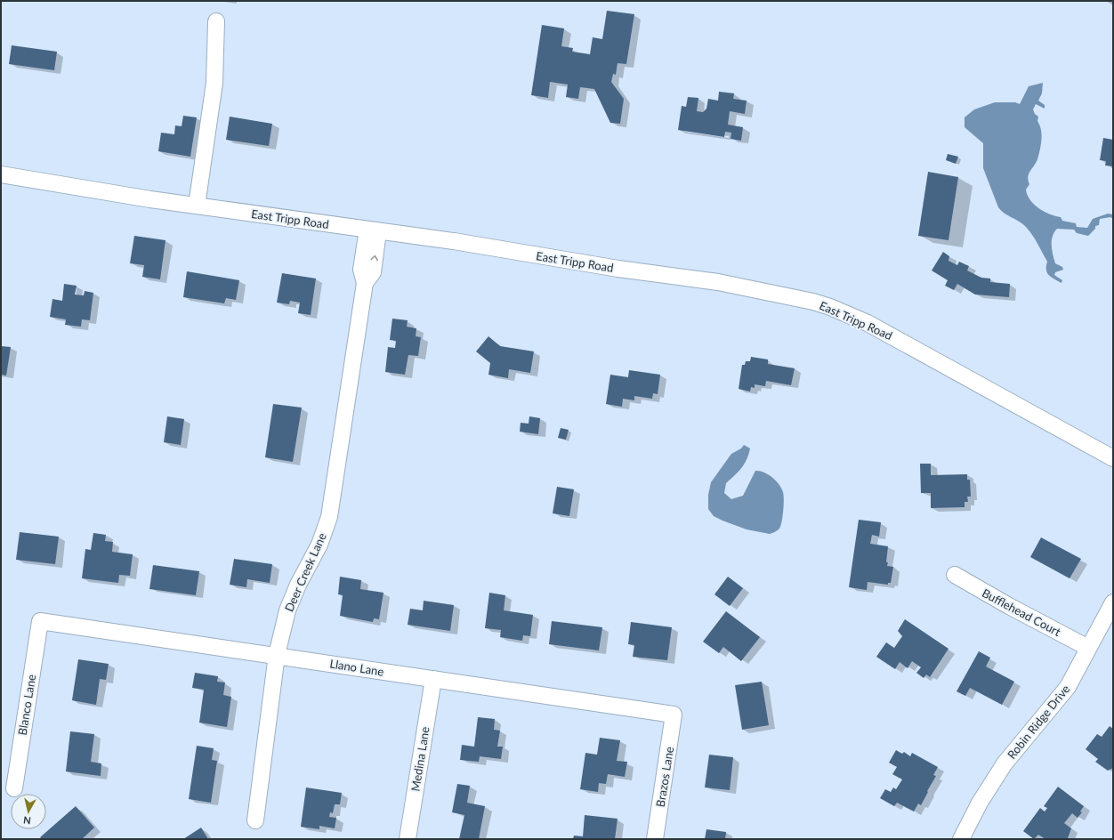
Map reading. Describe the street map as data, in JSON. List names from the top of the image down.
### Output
{
  "streets": {
    "street": [
      "East Tripp Road",
      "Deer Creek Lane",
      "Bufflehead Court",
      "Llano Lane",
      "Blanco Lane",
      "Robin Ridge Drive",
      "Medina Lane",
      "Brazos Lane"
    ]
  },
  "crossings": [
    ["East Tripp Road", "Deer Creek Lane"],
    ["Deer Creek Lane", "Llano Lane"],
    ["Bufflehead Court", "Robin Ridge Drive"],
    ["Llano Lane", "Blanco Lane"],
    ["Llano Lane", "Medina Lane"],
    ["Llano Lane", "Brazos Lane"]
  ],
  "north": "bottom"
}
